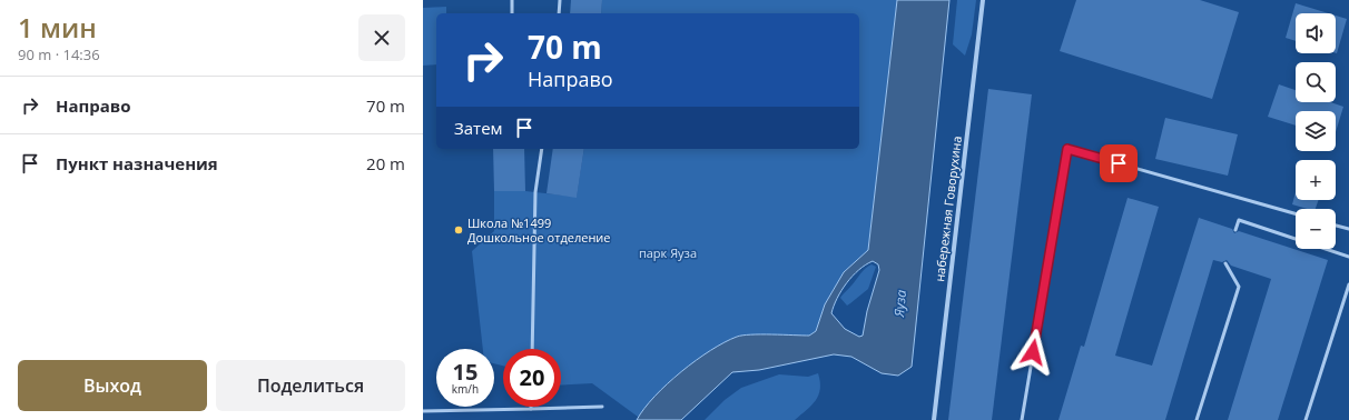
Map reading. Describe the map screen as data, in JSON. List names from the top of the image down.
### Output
{
  "streets": {
    "street": ["набережная Говорухина"]
  },
  "water": ["Яуза"],
  "parks": ["парк Яуза"],
  "places": ["Школа №1499 Дошкольное отделение"],
  "page": {
    "heading": ["1 мин", "90 m · 14:36"],
    "map_buttons": ["+", "−"],
    "turn": ["70 m", "Направо"],
    "list": [
      {
        "name": "Направо",
        "value": "70 m"
      },
      {
        "name": "Пункт назначения",
        "value": "20 m"
      }
    ],
    "then": "Затем",
    "speed": "15 km/h",
    "limit": "20",
    "buttons": ["Выход", "Поделиться"]
  }
}
